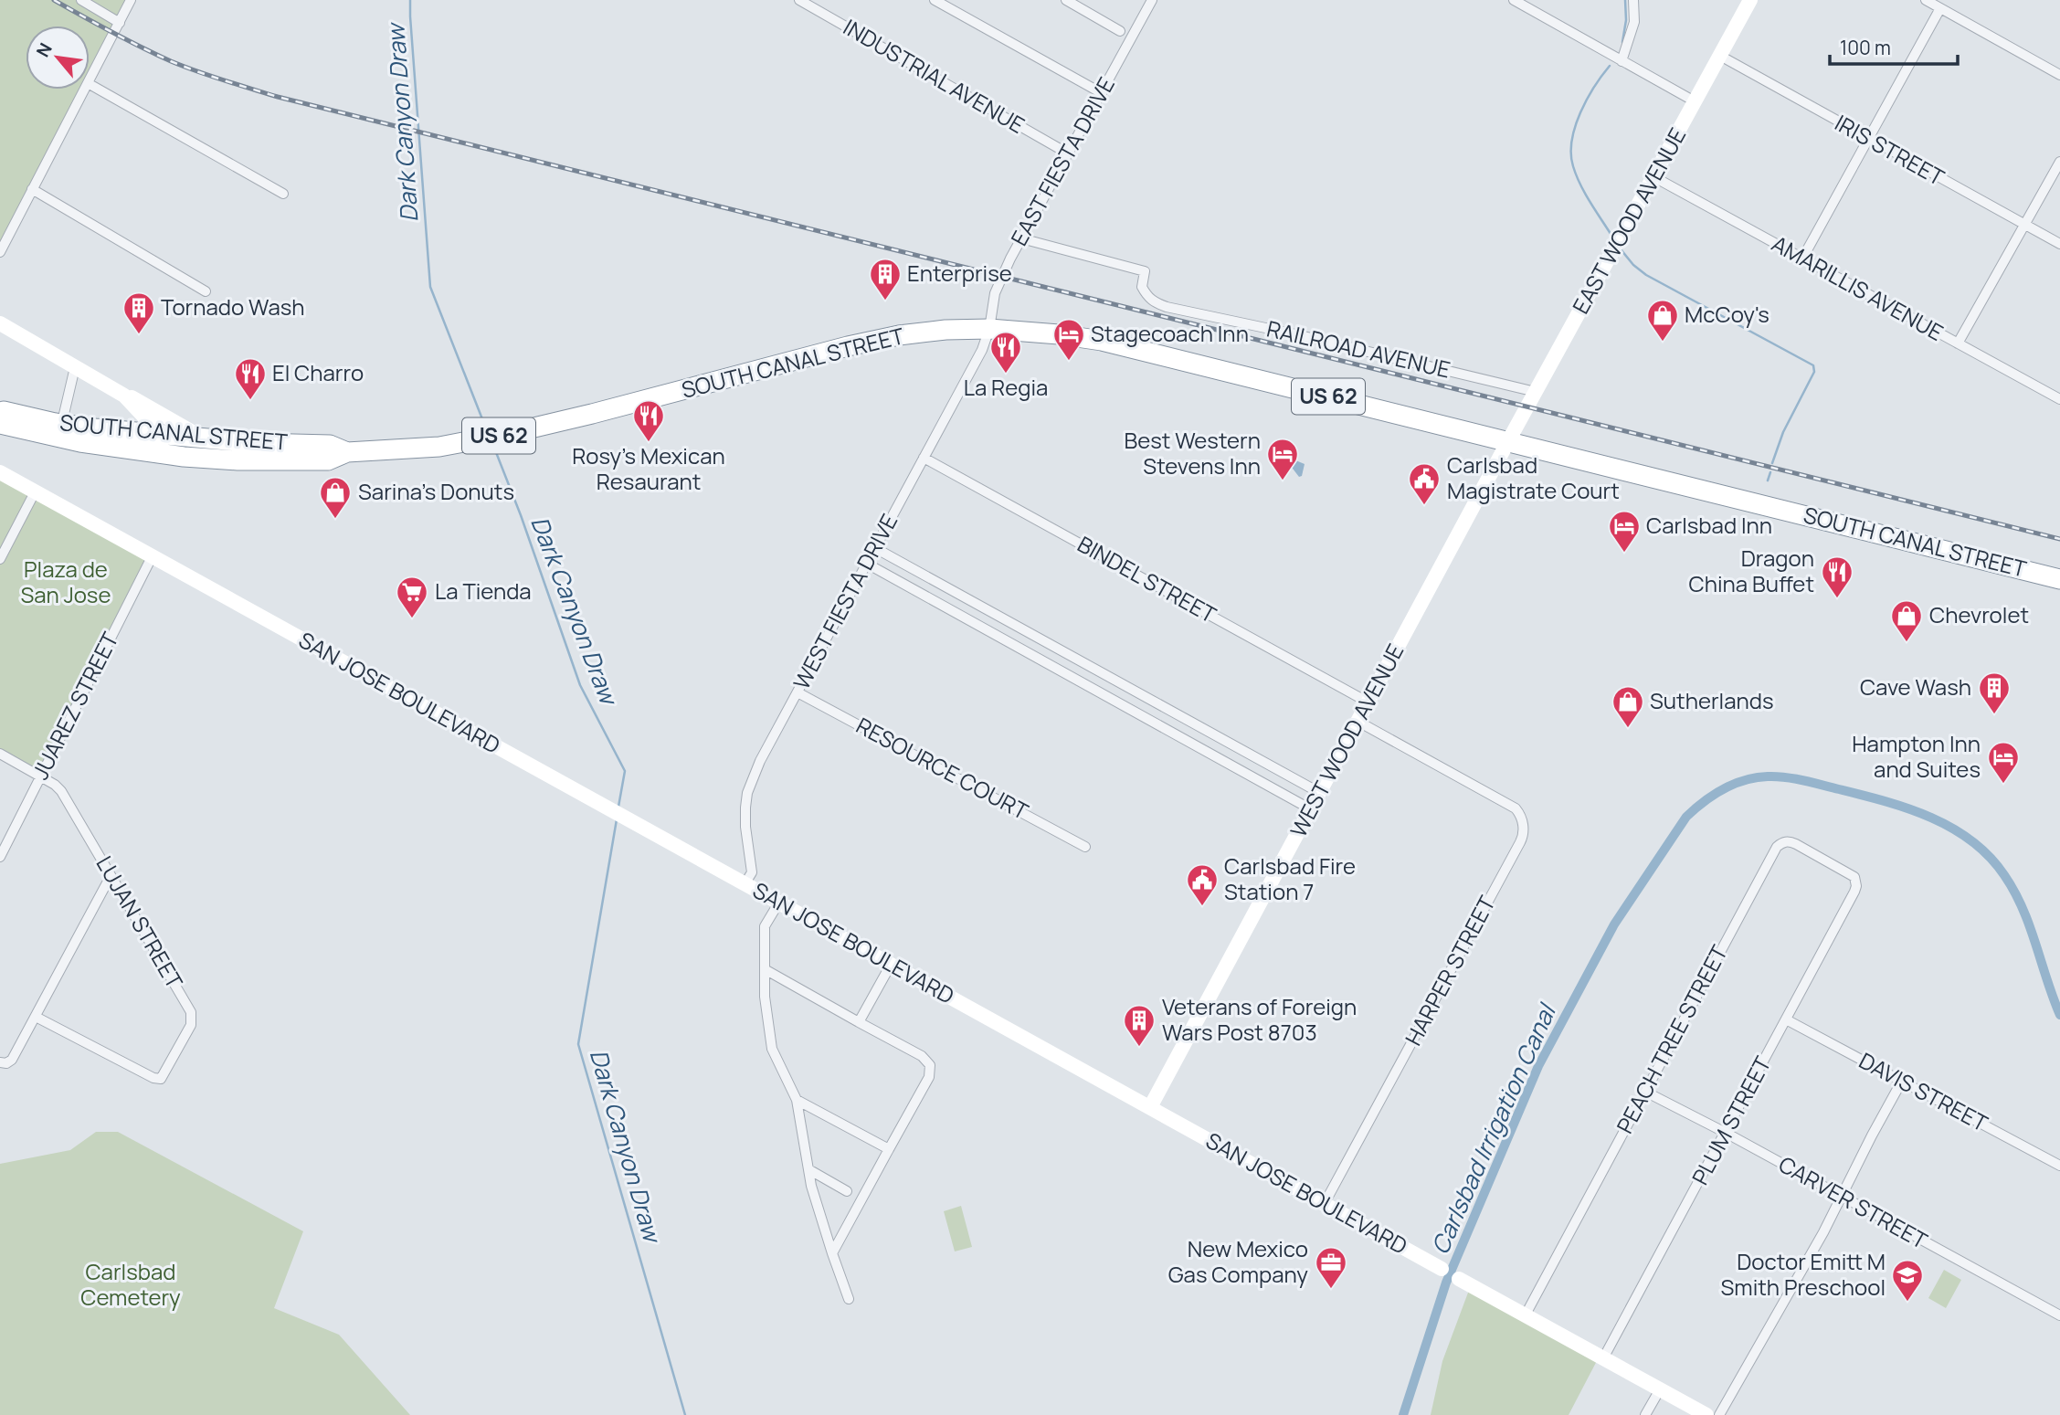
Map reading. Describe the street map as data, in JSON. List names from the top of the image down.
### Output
{
  "streets": {
    "highway": ["SOUTH CANAL STREET", "US 62"],
    "street": [
      "INDUSTRIAL AVENUE",
      "IRIS STREET",
      "EAST FIESTA DRIVE",
      "EAST WOOD AVENUE",
      "AMARILLIS AVENUE",
      "RAILROAD AVENUE",
      "BINDEL STREET",
      "WEST FIESTA DRIVE",
      "SAN JOSE BOULEVARD",
      "JUAREZ STREET",
      "WEST WOOD AVENUE",
      "RESOURCE COURT",
      "LUJAN STREET",
      "HARPER STREET",
      "PEACH TREE STREET",
      "DAVIS STREET",
      "PLUM STREET",
      "CARVER STREET"
    ]
  },
  "crossings": [
    ["INDUSTRIAL AVENUE", "EAST FIESTA DRIVE"],
    ["IRIS STREET", "EAST WOOD AVENUE"],
    ["EAST FIESTA DRIVE", "RAILROAD AVENUE"],
    ["EAST FIESTA DRIVE", "SOUTH CANAL STREET"],
    ["EAST FIESTA DRIVE", "WEST FIESTA DRIVE"],
    ["EAST WOOD AVENUE", "AMARILLIS AVENUE"],
    ["EAST WOOD AVENUE", "RAILROAD AVENUE"],
    ["EAST WOOD AVENUE", "SOUTH CANAL STREET"],
    ["EAST WOOD AVENUE", "WEST WOOD AVENUE"],
    ["SOUTH CANAL STREET", "WEST FIESTA DRIVE"],
    ["SOUTH CANAL STREET", "WEST WOOD AVENUE"],
    ["BINDEL STREET", "WEST FIESTA DRIVE"],
    ["BINDEL STREET", "WEST WOOD AVENUE"],
    ["WEST FIESTA DRIVE", "SAN JOSE BOULEVARD"],
    ["WEST FIESTA DRIVE", "RESOURCE COURT"],
    ["SAN JOSE BOULEVARD", "JUAREZ STREET"],
    ["SAN JOSE BOULEVARD", "WEST WOOD AVENUE"],
    ["SAN JOSE BOULEVARD", "HARPER STREET"],
    ["SAN JOSE BOULEVARD", "PEACH TREE STREET"],
    ["SAN JOSE BOULEVARD", "PLUM STREET"],
    ["JUAREZ STREET", "LUJAN STREET"],
    ["WEST WOOD AVENUE", "HARPER STREET"],
    ["PEACH TREE STREET", "PLUM STREET"],
    ["PEACH TREE STREET", "CARVER STREET"],
    ["DAVIS STREET", "PLUM STREET"],
    ["PLUM STREET", "CARVER STREET"]
  ],
  "water": ["Dark Canyon Draw", "Carlsbad Irrigation Canal"],
  "parks": ["Plaza de San Jose", "Carlsbad Cemetery"],
  "places": {
    "building": [
      "Enterprise",
      "Tornado Wash",
      "Cave Wash",
      "Veterans of Foreign Wars Post 8703"
    ],
    "shop": [
      "McCoy's",
      "Sarina's Donuts",
      "Chevrolet",
      "Sutherlands"
    ],
    "hotel": [
      "Stagecoach Inn",
      "Best Western Stevens Inn",
      "Carlsbad Inn",
      "Hampton Inn and Suites"
    ],
    "restaurant": [
      "La Regia",
      "El Charro",
      "Rosy's Mexican Resaurant",
      "Dragon China Buffet"
    ],
    "public building": ["Carlsbad Magistrate Court", "Carlsbad Fire Station 7"],
    "supermarket": ["La Tienda"],
    "office": ["New Mexico Gas Company"],
    "school or university": ["Doctor Emitt M Smith Preschool"]
  },
  "scale_bar": "100 m",
  "north": "top left"
}
